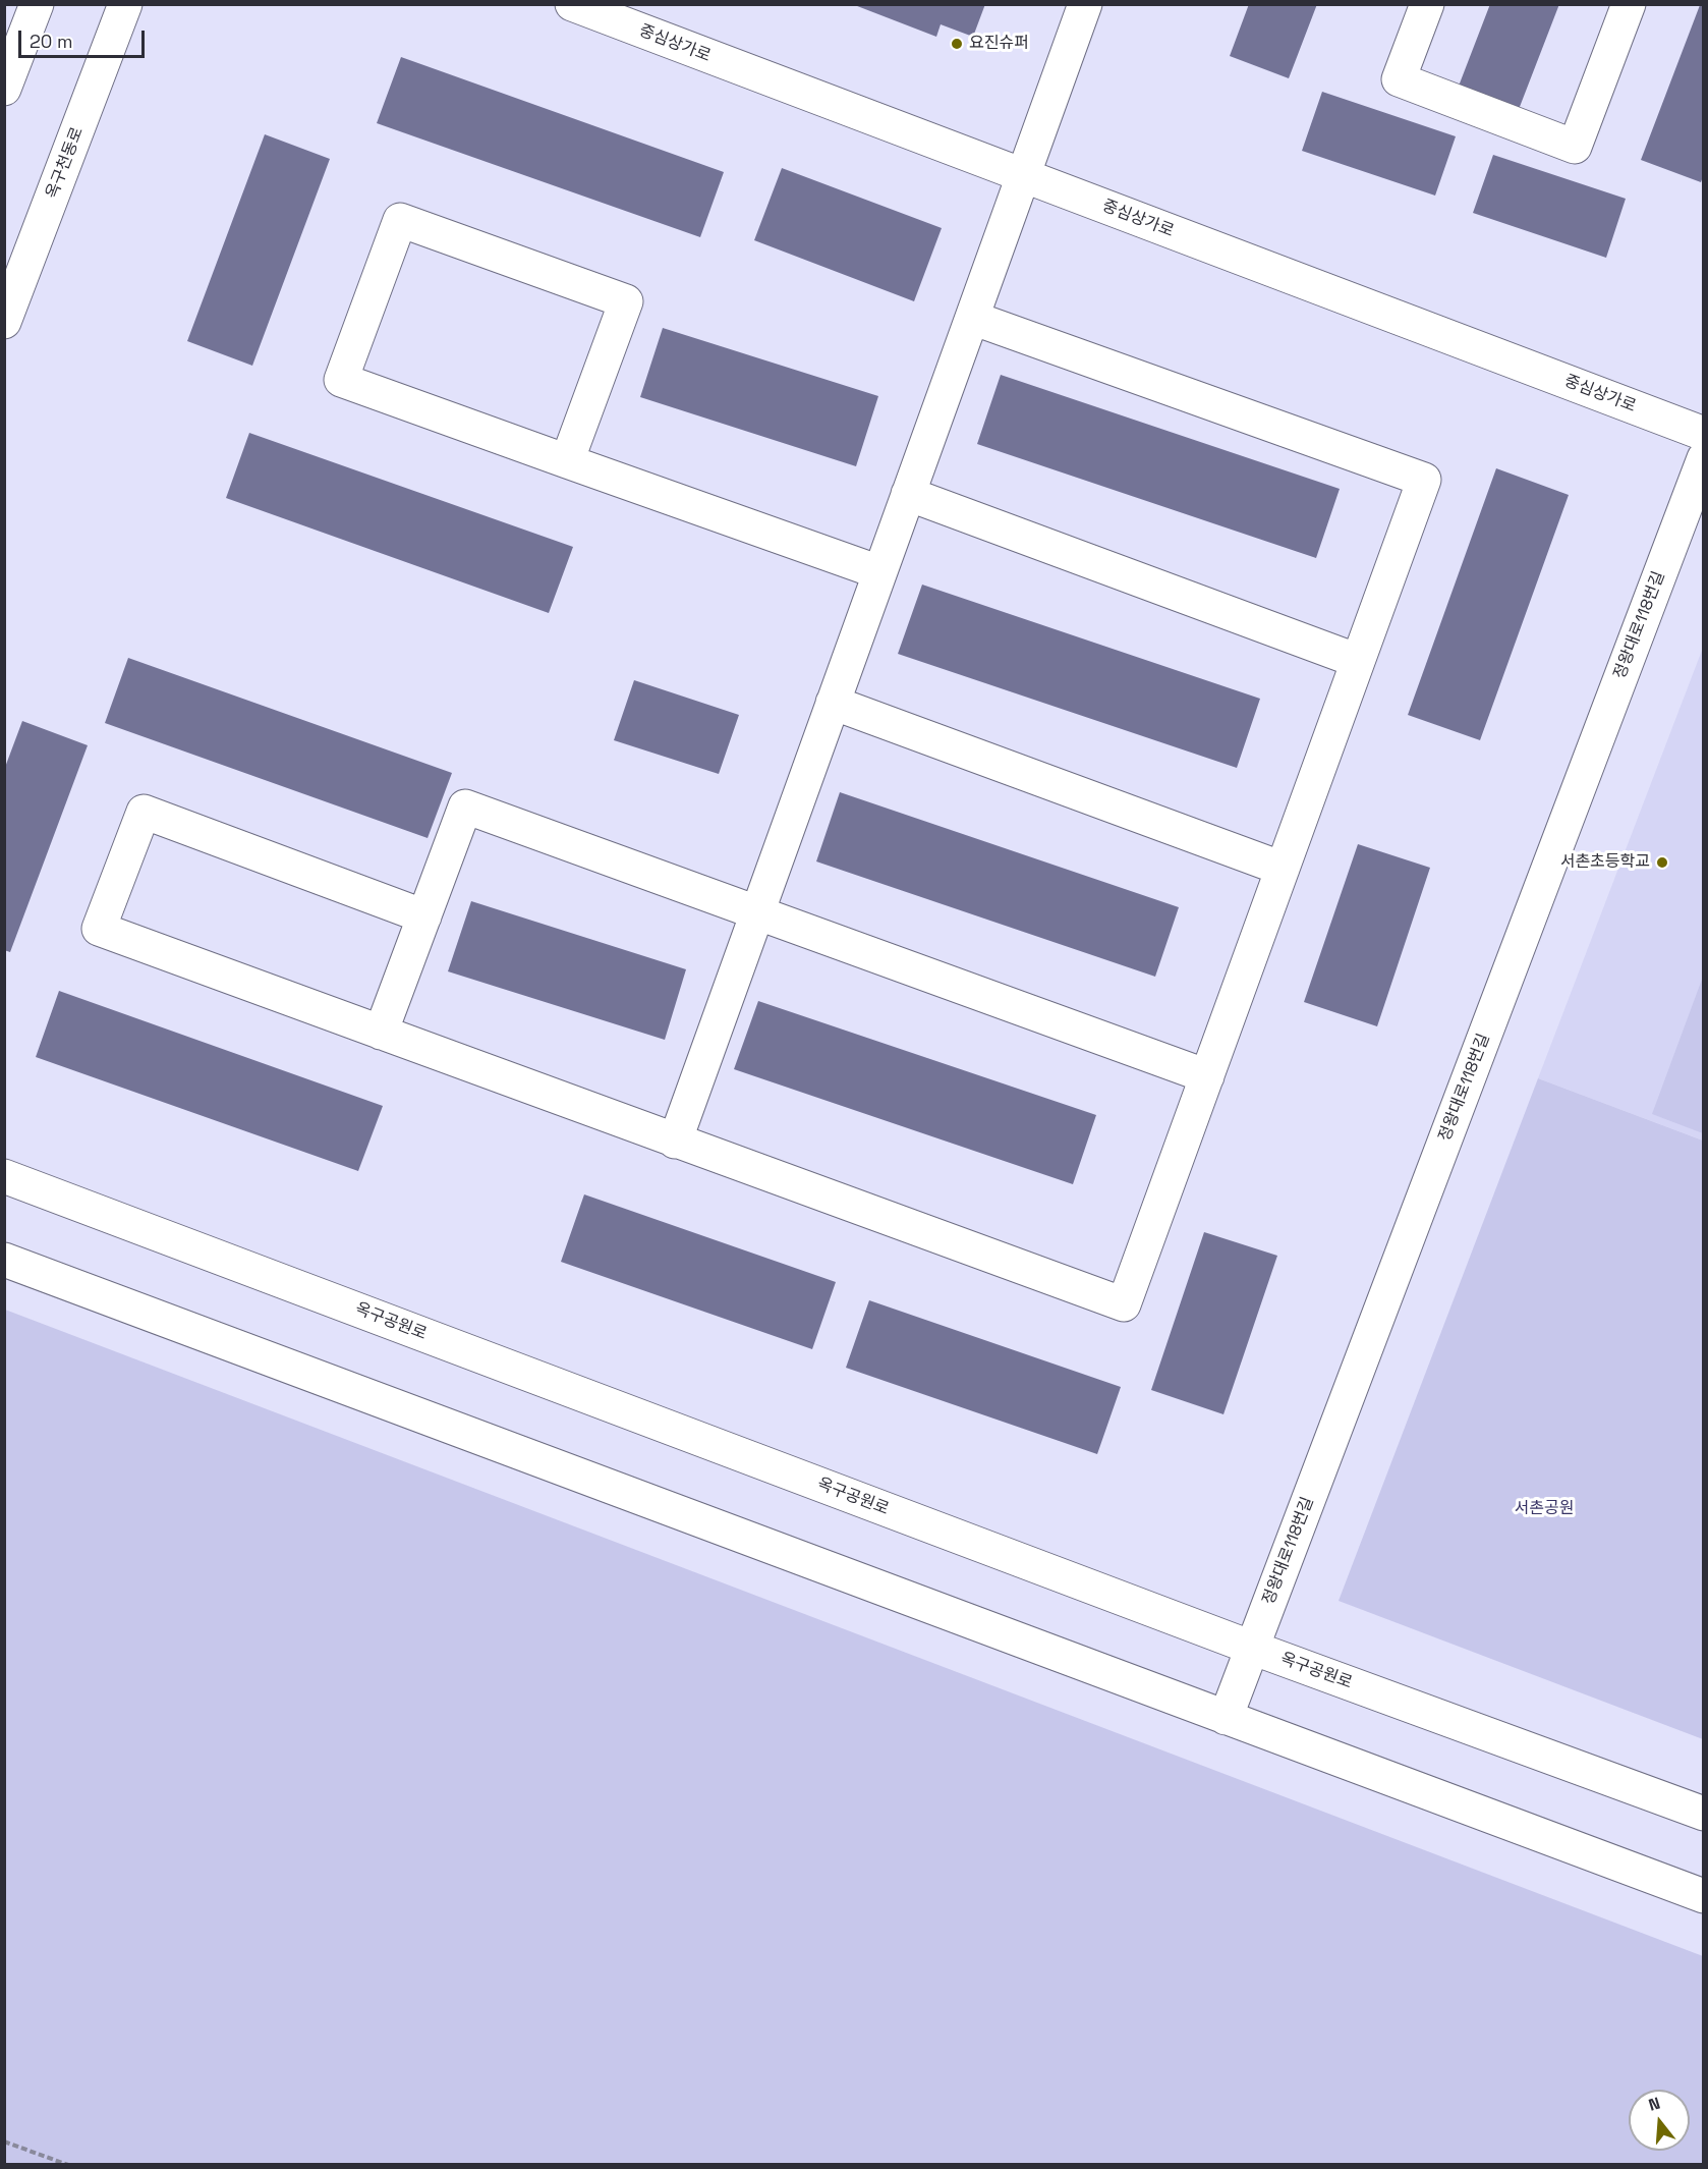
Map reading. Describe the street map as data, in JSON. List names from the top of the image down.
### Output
{
  "streets": {
    "street": [
      "중심상가로",
      "옥구천동로",
      "정왕대로118번길",
      "옥구공원로"
    ]
  },
  "crossings": [
    ["정왕대로118번길", "옥구공원로"]
  ],
  "parks": ["서촌공원"],
  "places": ["요진슈퍼", "서촌초등학교"],
  "scale_bar": "20 m",
  "north": "top"
}
